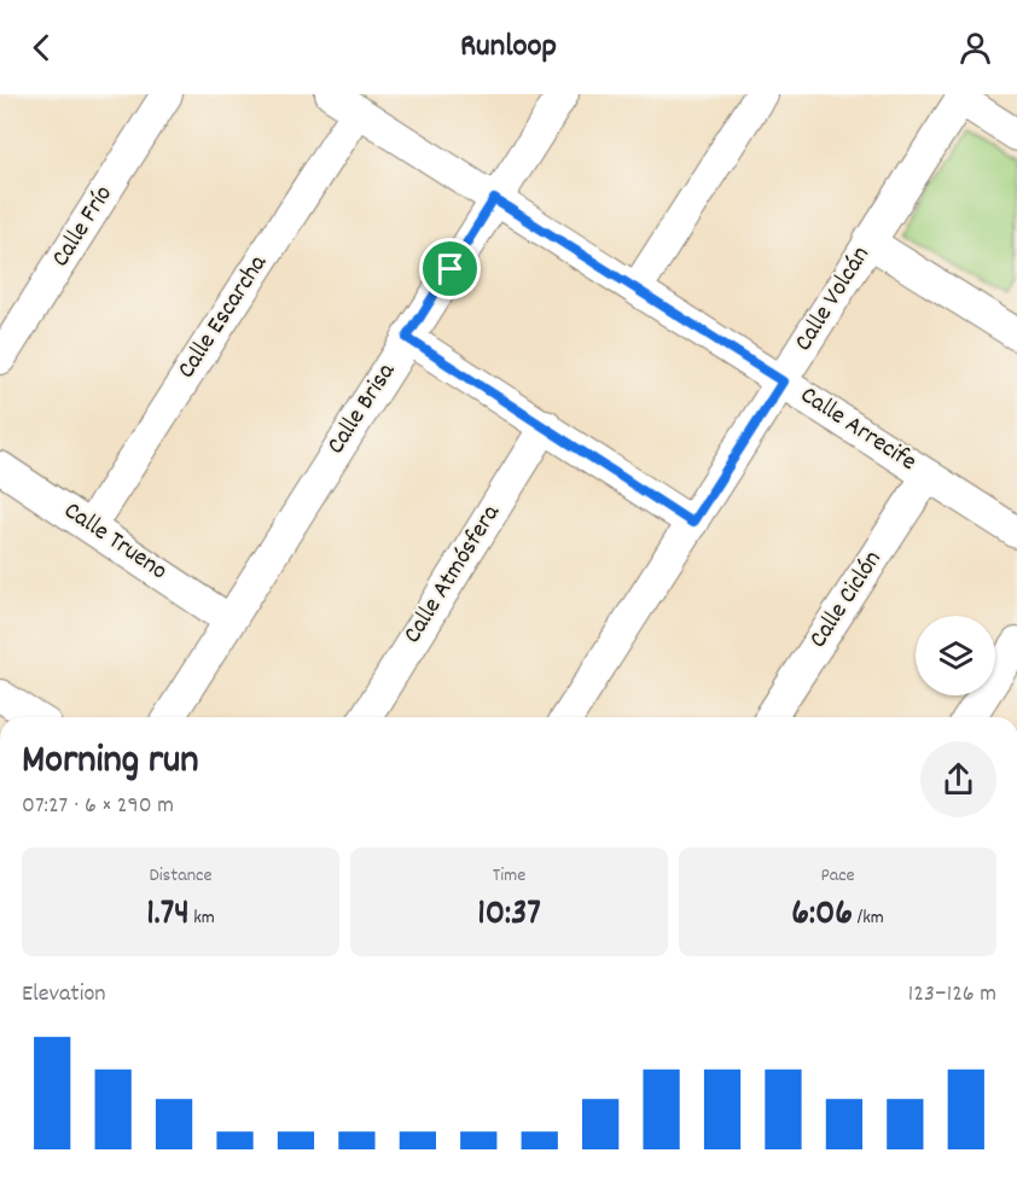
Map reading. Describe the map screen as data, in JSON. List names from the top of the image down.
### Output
{
  "streets": {
    "street": [
      "Calle Frío",
      "Calle Volcán",
      "Calle Escarcha",
      "Calle Brisa",
      "Calle Arrecife",
      "Calle Trueno",
      "Calle Atmósfera",
      "Calle Ciclón"
    ]
  },
  "crossings": [
    ["Calle Volcán", "Calle Arrecife"],
    ["Calle Escarcha", "Calle Arrecife"],
    ["Calle Escarcha", "Calle Trueno"],
    ["Calle Brisa", "Calle Arrecife"],
    ["Calle Brisa", "Calle Trueno"],
    ["Calle Arrecife", "Calle Ciclón"]
  ],
  "page": {
    "header": "Runloop",
    "heading": ["Morning run", "07:27 · 6 × 290 m"],
    "stats": [
      ["Distance", "1.74 km"],
      ["Time", "10:37"],
      ["Pace", "6:06 /km"]
    ],
    "chart": ["Elevation", "123–126 m"]
  }
}
